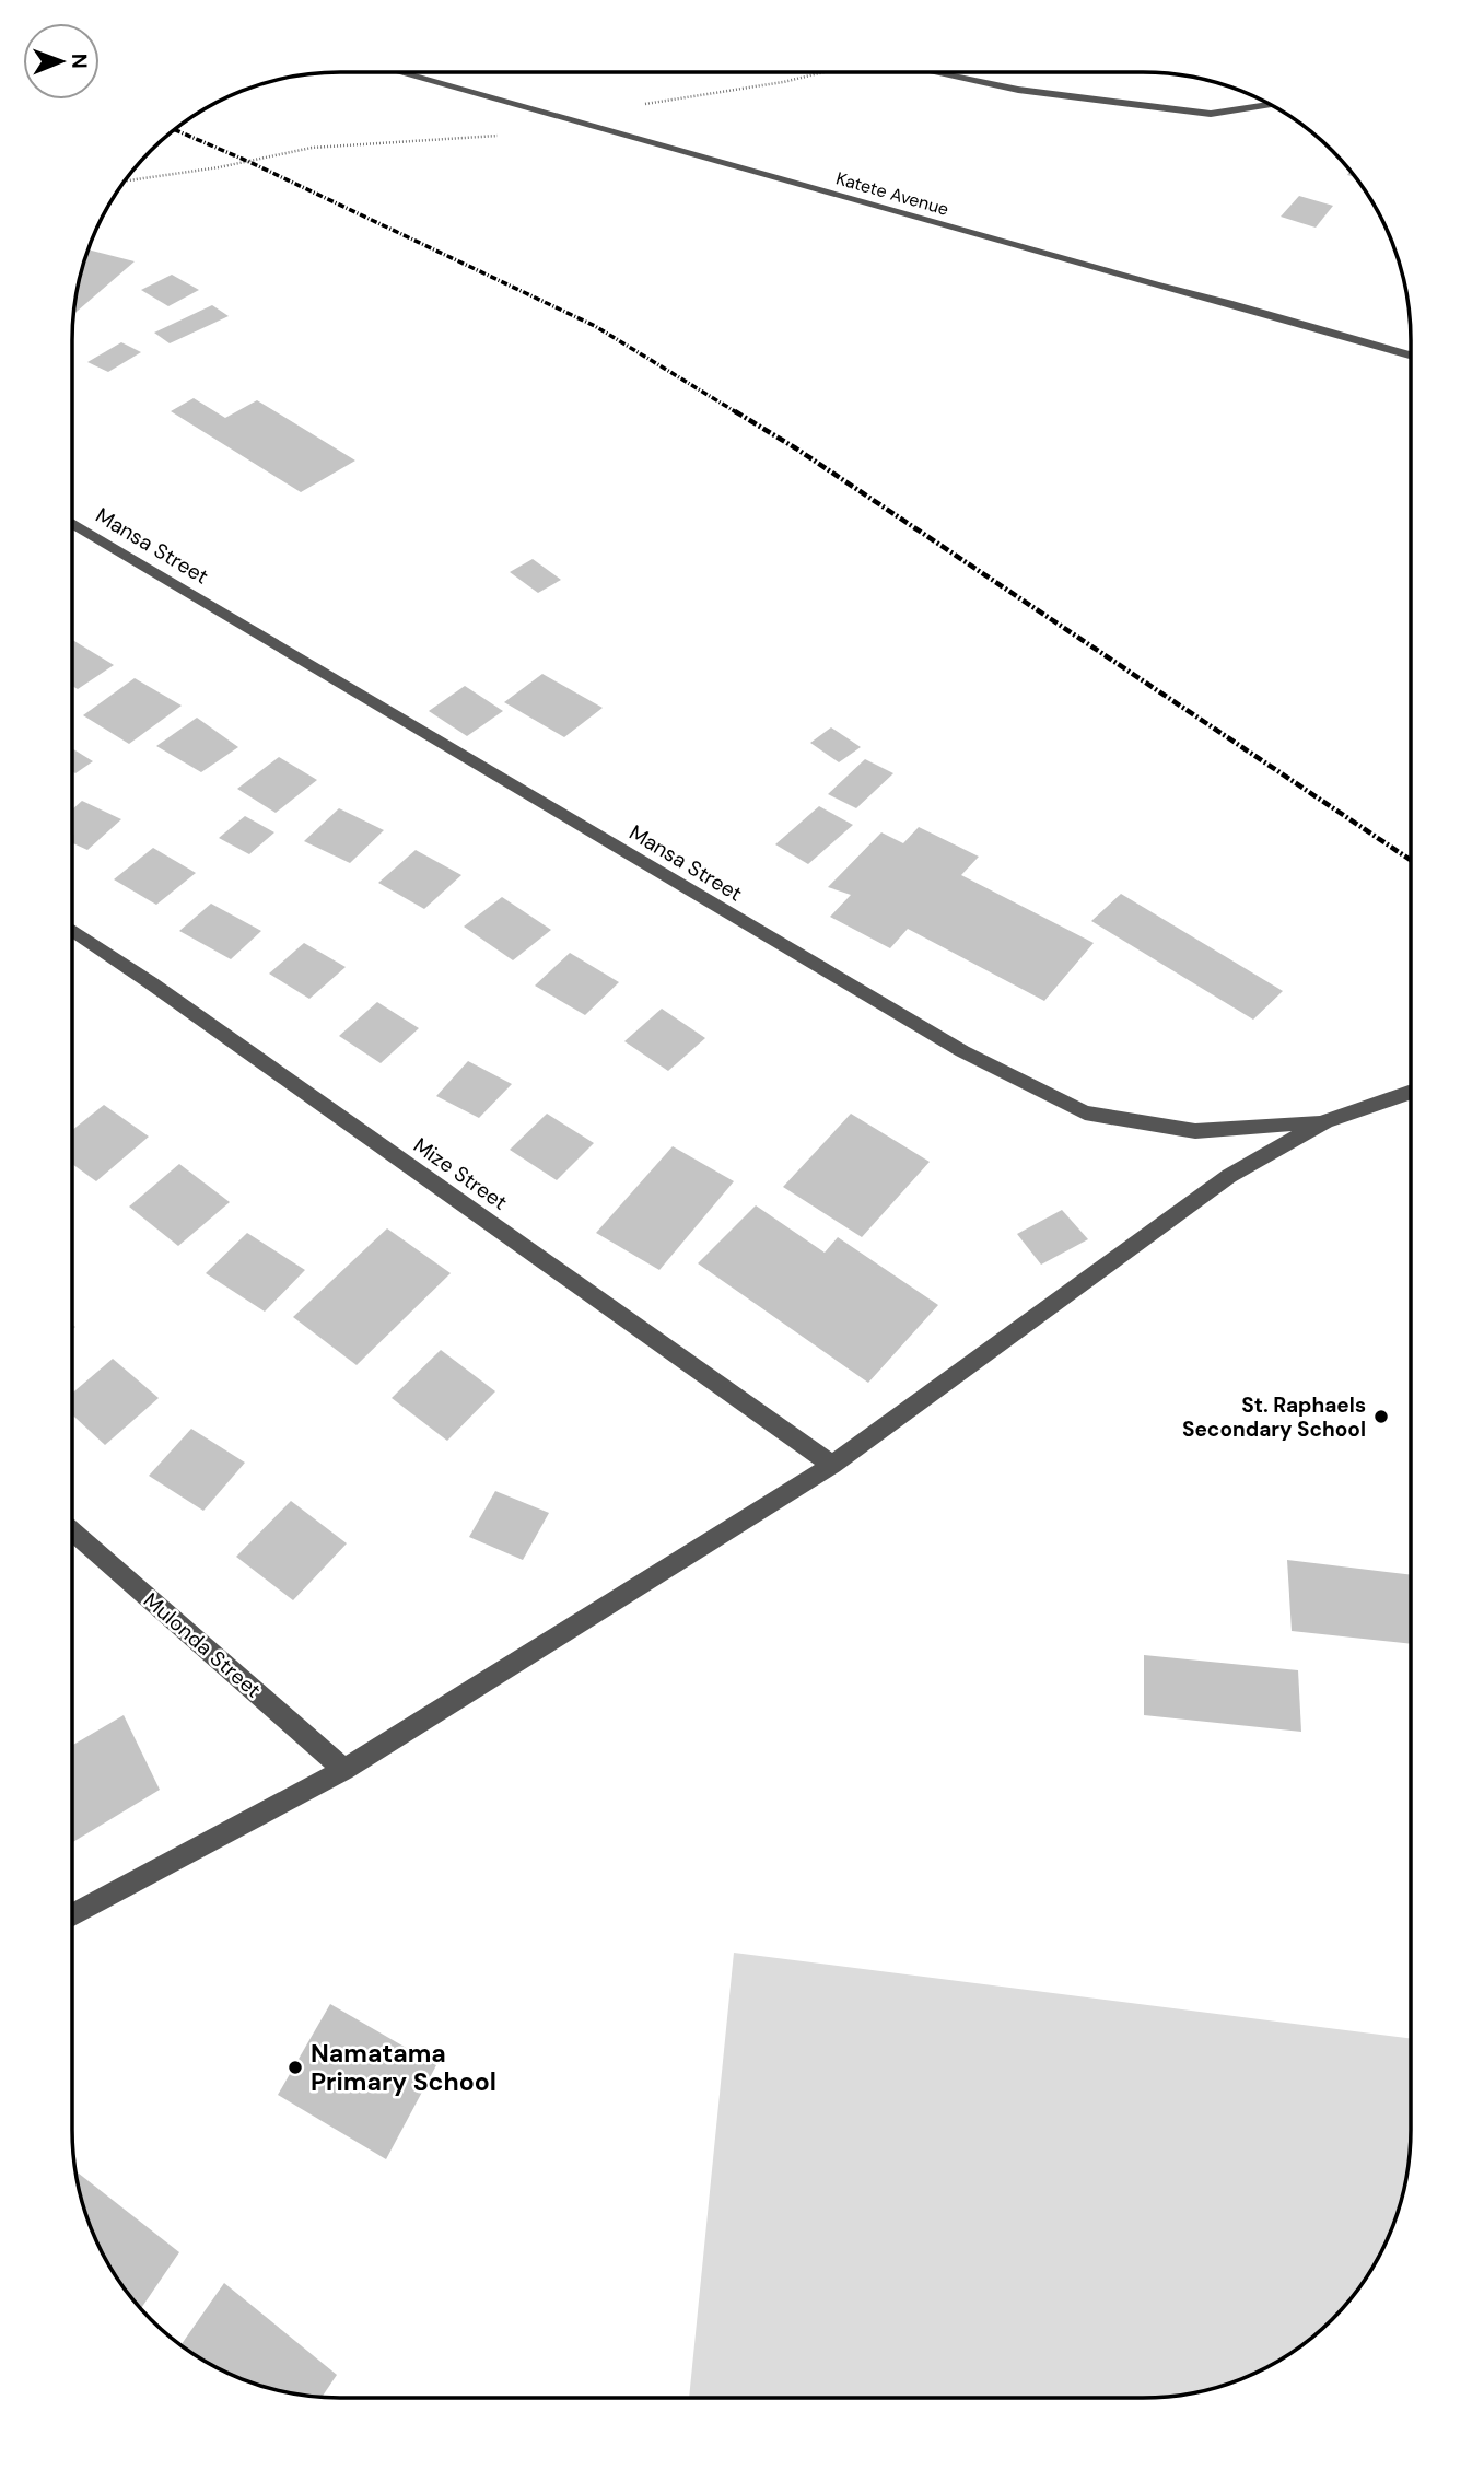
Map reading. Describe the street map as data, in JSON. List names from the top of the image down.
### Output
{
  "streets": {
    "street": [
      "Katete Avenue",
      "Mansa Street",
      "Mize Street",
      "Mulonda Street"
    ]
  },
  "places": ["St. Raphaels Secondary School", "Namatama Primary School"],
  "north": "right"
}
